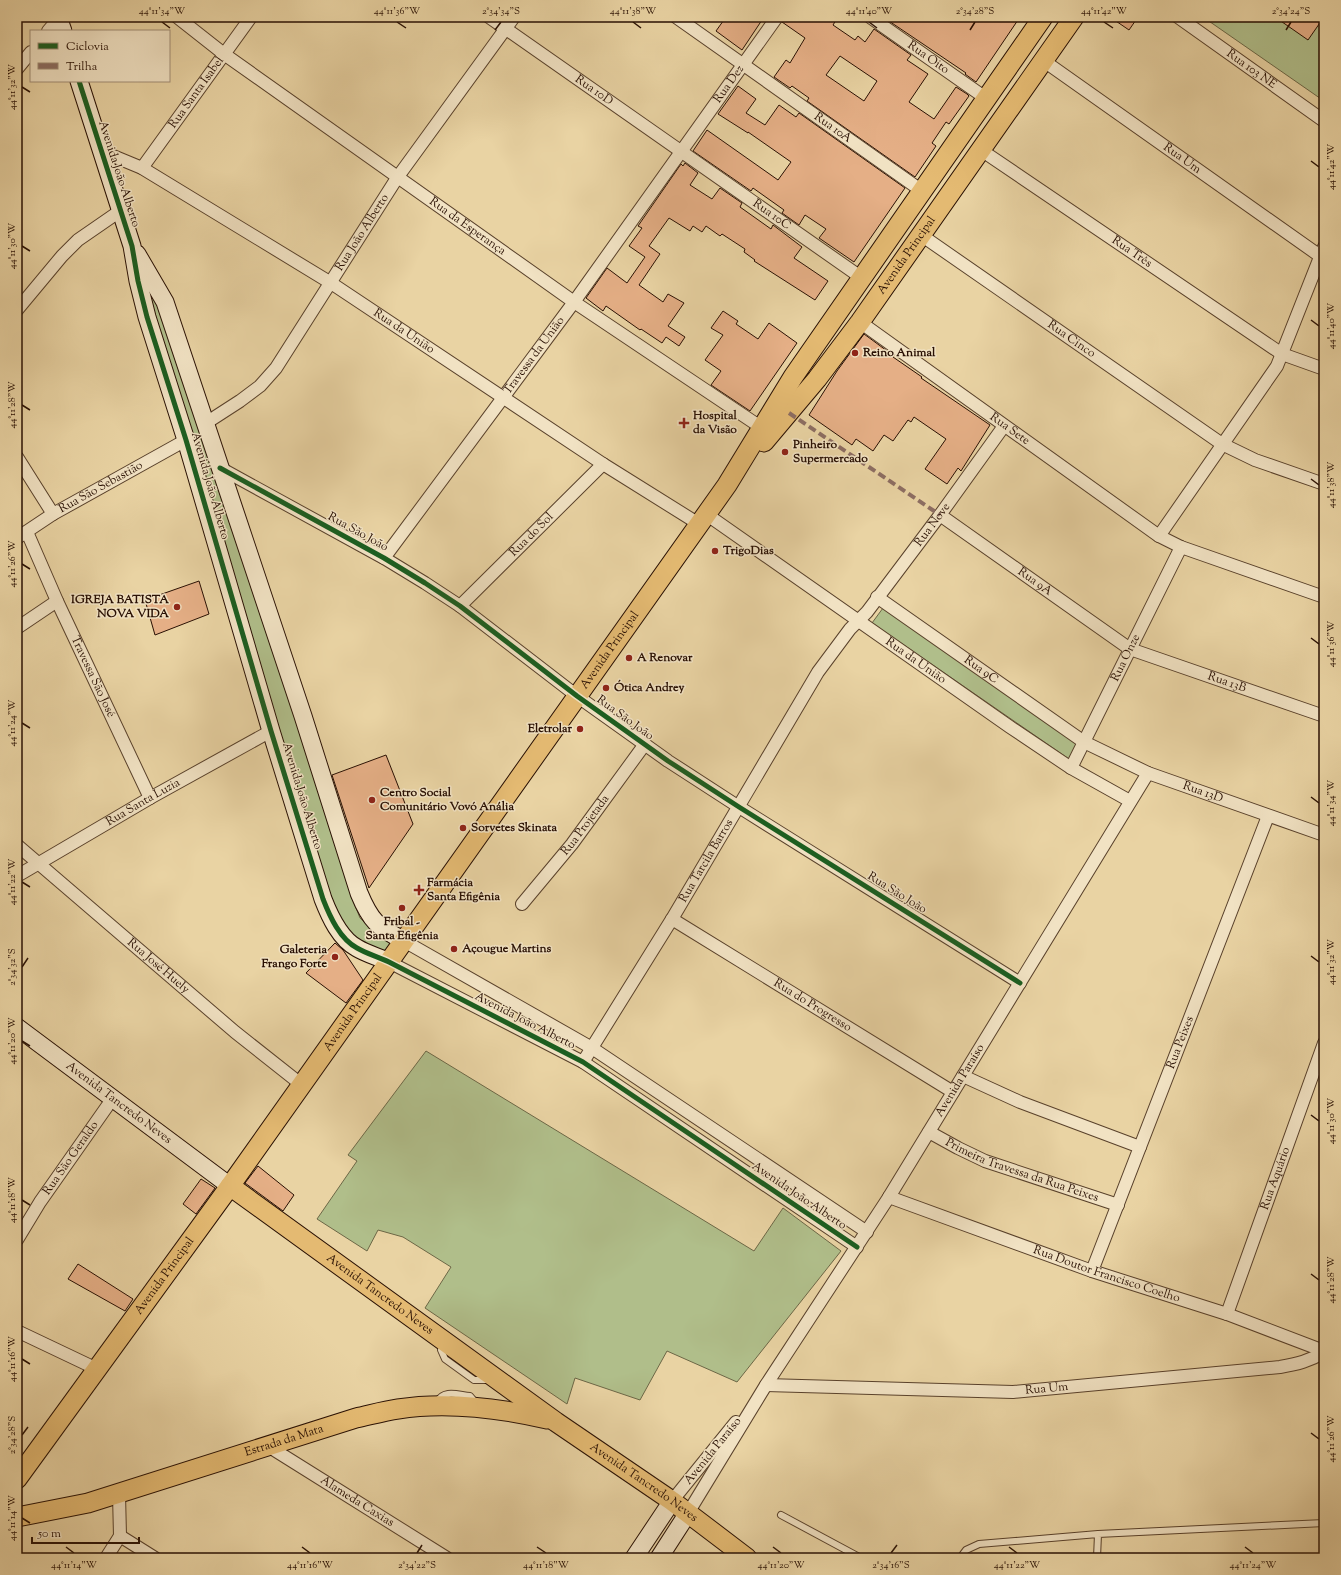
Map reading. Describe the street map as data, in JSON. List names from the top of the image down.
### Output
{
  "streets": {
    "main road": ["Avenida Principal", "Avenida Tancredo Neves", "Estrada da Mata"],
    "street": [
      "Rua Oito",
      "Rua 103 NE",
      "Rua Dez",
      "Rua 10D",
      "Rua Santa Isabel",
      "Rua 10A",
      "Rua Um",
      "Avenida João Alberto",
      "Rua 10C",
      "Rua da Esperança",
      "Rua João Alberto",
      "Rua Três",
      "Rua da União",
      "Rua Cinco",
      "Travessa da União",
      "Rua Sete",
      "Rua São Sebastião",
      "Rua Nove",
      "Rua São João",
      "Rua do Sol",
      "Rua 9A",
      "Rua Onze",
      "Rua 9C",
      "Travessa São José",
      "Rua 13B",
      "Rua 13D",
      "Rua Santa Luzia",
      "Rua Projetada",
      "Rua Tarcila Barros",
      "Rua José Huely",
      "Rua do Progresso",
      "Rua Peixes",
      "Avenida Paraíso",
      "Rua São Geraldo",
      "Primeira Travessa da Rua Peixes",
      "Rua Aquário",
      "Rua Doutor Francisco Coelho",
      "Alameda Caxias"
    ]
  },
  "crossings": [
    ["Rua Oito", "Avenida Principal"],
    ["Rua Dez", "Rua 10D"],
    ["Rua Dez", "Rua 10A"],
    ["Rua Dez", "Rua 10C"],
    ["Rua Dez", "Travessa da União"],
    ["Rua 10D", "Rua 10C"],
    ["Rua 10D", "Rua João Alberto"],
    ["Rua 10D", "Travessa da União"],
    ["Rua Santa Isabel", "Rua da Esperança"],
    ["Rua Santa Isabel", "Rua da União"],
    ["Rua 10A", "Avenida Principal"],
    ["Rua Um", "Rua Três"],
    ["Rua Um", "Avenida Principal"],
    ["Rua Um", "Avenida Paraíso"],
    ["Rua Um", "Rua Doutor Francisco Coelho"],
    ["Avenida João Alberto", "Rua João Alberto"],
    ["Avenida João Alberto", "Avenida Principal"],
    ["Avenida João Alberto", "Rua da União"],
    ["Avenida João Alberto", "Rua São Sebastião"],
    ["Avenida João Alberto", "Rua São João"],
    ["Avenida João Alberto", "Rua Santa Luzia"],
    ["Avenida João Alberto", "Rua Tarcila Barros"],
    ["Avenida João Alberto", "Avenida Paraíso"],
    ["Rua 10C", "Avenida Principal"],
    ["Rua 10C", "Travessa da União"],
    ["Rua da Esperança", "Rua João Alberto"],
    ["Rua da Esperança", "Avenida Principal"],
    ["Rua da Esperança", "Travessa da União"],
    ["Rua João Alberto", "Rua da União"],
    ["Rua Três", "Avenida Principal"],
    ["Avenida Principal", "Rua da União"],
    ["Avenida Principal", "Rua Cinco"],
    ["Avenida Principal", "Rua Sete"],
    ["Avenida Principal", "Rua São João"],
    ["Avenida Principal", "Rua José Huely"],
    ["Avenida Principal", "Avenida Tancredo Neves"],
    ["Rua da União", "Travessa da União"],
    ["Rua da União", "Rua Nove"],
    ["Rua da União", "Rua do Sol"],
    ["Rua da União", "Rua Onze"],
    ["Rua da União", "Rua Tarcila Barros"],
    ["Rua da União", "Avenida Paraíso"],
    ["Travessa da União", "Rua São João"],
    ["Rua Sete", "Rua Nove"],
    ["Rua Sete", "Rua Onze"],
    ["Rua São Sebastião", "Travessa São José"],
    ["Rua Nove", "Rua 9A"],
    ["Rua Nove", "Rua 9C"],
    ["Rua Nove", "Rua Tarcila Barros"],
    ["Rua São João", "Rua do Sol"],
    ["Rua São João", "Rua Projetada"],
    ["Rua São João", "Rua Tarcila Barros"],
    ["Rua São João", "Avenida Paraíso"],
    ["Rua 9A", "Rua Onze"],
    ["Rua 9A", "Rua 13B"],
    ["Rua Onze", "Rua 9C"],
    ["Rua Onze", "Rua 13B"],
    ["Rua Onze", "Rua 13D"],
    ["Rua 9C", "Rua 13D"],
    ["Travessa São José", "Rua Santa Luzia"],
    ["Rua 13D", "Rua Peixes"],
    ["Rua 13D", "Avenida Paraíso"],
    ["Rua Santa Luzia", "Rua José Huely"],
    ["Rua Tarcila Barros", "Rua do Progresso"],
    ["Rua do Progresso", "Avenida Paraíso"],
    ["Rua Peixes", "Primeira Travessa da Rua Peixes"],
    ["Rua Peixes", "Rua Doutor Francisco Coelho"],
    ["Avenida Paraíso", "Avenida Tancredo Neves"],
    ["Avenida Paraíso", "Primeira Travessa da Rua Peixes"],
    ["Avenida Paraíso", "Rua Doutor Francisco Coelho"],
    ["Avenida Tancredo Neves", "Rua São Geraldo"],
    ["Avenida Tancredo Neves", "Estrada da Mata"],
    ["Rua Aquário", "Rua Doutor Francisco Coelho"],
    ["Estrada da Mata", "Alameda Caxias"]
  ],
  "places": {
    "other": [
      "Reino Animal",
      "Pinheiro Supermercado",
      "TrigoDias",
      "IGREJA BATISTA NOVA VIDA",
      "A Renovar",
      "Ótica Andrey",
      "Eletrolar",
      "Centro Social Comunitário Vovó Anália",
      "Sorvetes Skinata",
      "Fribal - Santa Efigênia",
      "Açougue Martins",
      "Galeteria Frango Forte"
    ],
    "health": ["Hospital da Visão", "Farmácia Santa Efigênia"]
  },
  "legend": ["Ciclovia", "Trilha"],
  "scale_bar": "50 m",
  "coordinates": [
    "44°11'34\"W",
    "44°11'36\"W",
    "2°34'34\"S",
    "44°11'38\"W",
    "44°11'40\"W",
    "2°34'28\"S",
    "44°11'42\"W",
    "2°34'24\"S",
    "44°11'32\"W",
    "44°11'30\"W",
    "44°11'28\"W",
    "44°11'26\"W",
    "44°11'24\"W",
    "44°11'22\"W",
    "2°34'32\"S",
    "44°11'20\"W",
    "44°11'18\"W",
    "44°11'16\"W",
    "44°11'14\"W",
    "2°34'22\"S",
    "2°34'16\"S"
  ]
}
